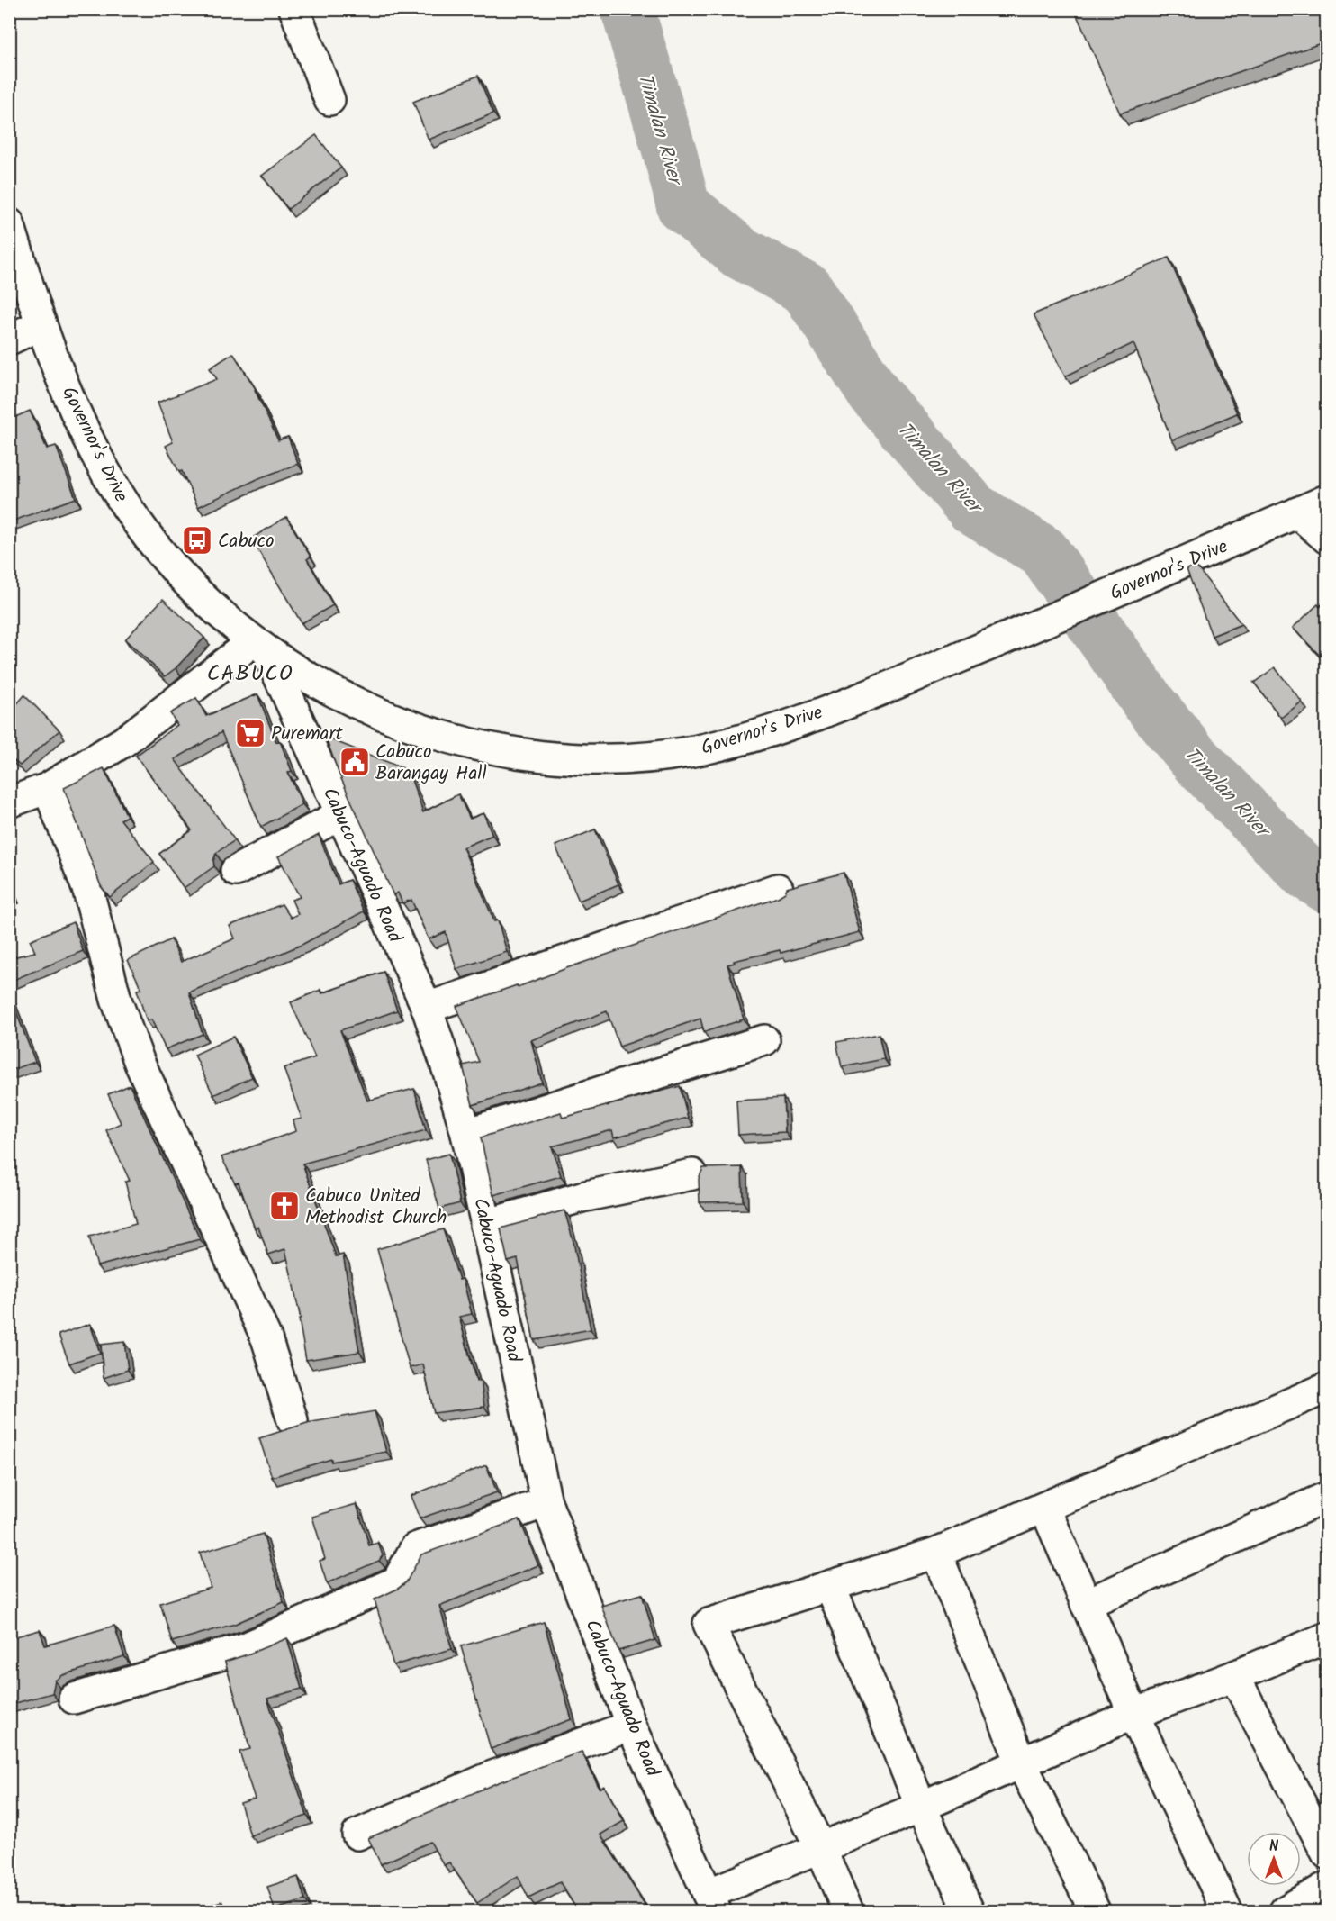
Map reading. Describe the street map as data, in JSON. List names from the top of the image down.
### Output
{
  "streets": {
    "street": ["Governor's Drive", "Cabuco-Aguado Road"]
  },
  "crossings": [
    ["Governor's Drive", "Cabuco-Aguado Road"]
  ],
  "districts": ["CABUCO"],
  "water": ["Timalan River"],
  "places": {
    "bus stop": ["Cabuco"],
    "supermarket": ["Puremart"],
    "public building": ["Cabuco Barangay Hall"],
    "church": ["Cabuco United Methodist Church"]
  },
  "north": "top"
}
